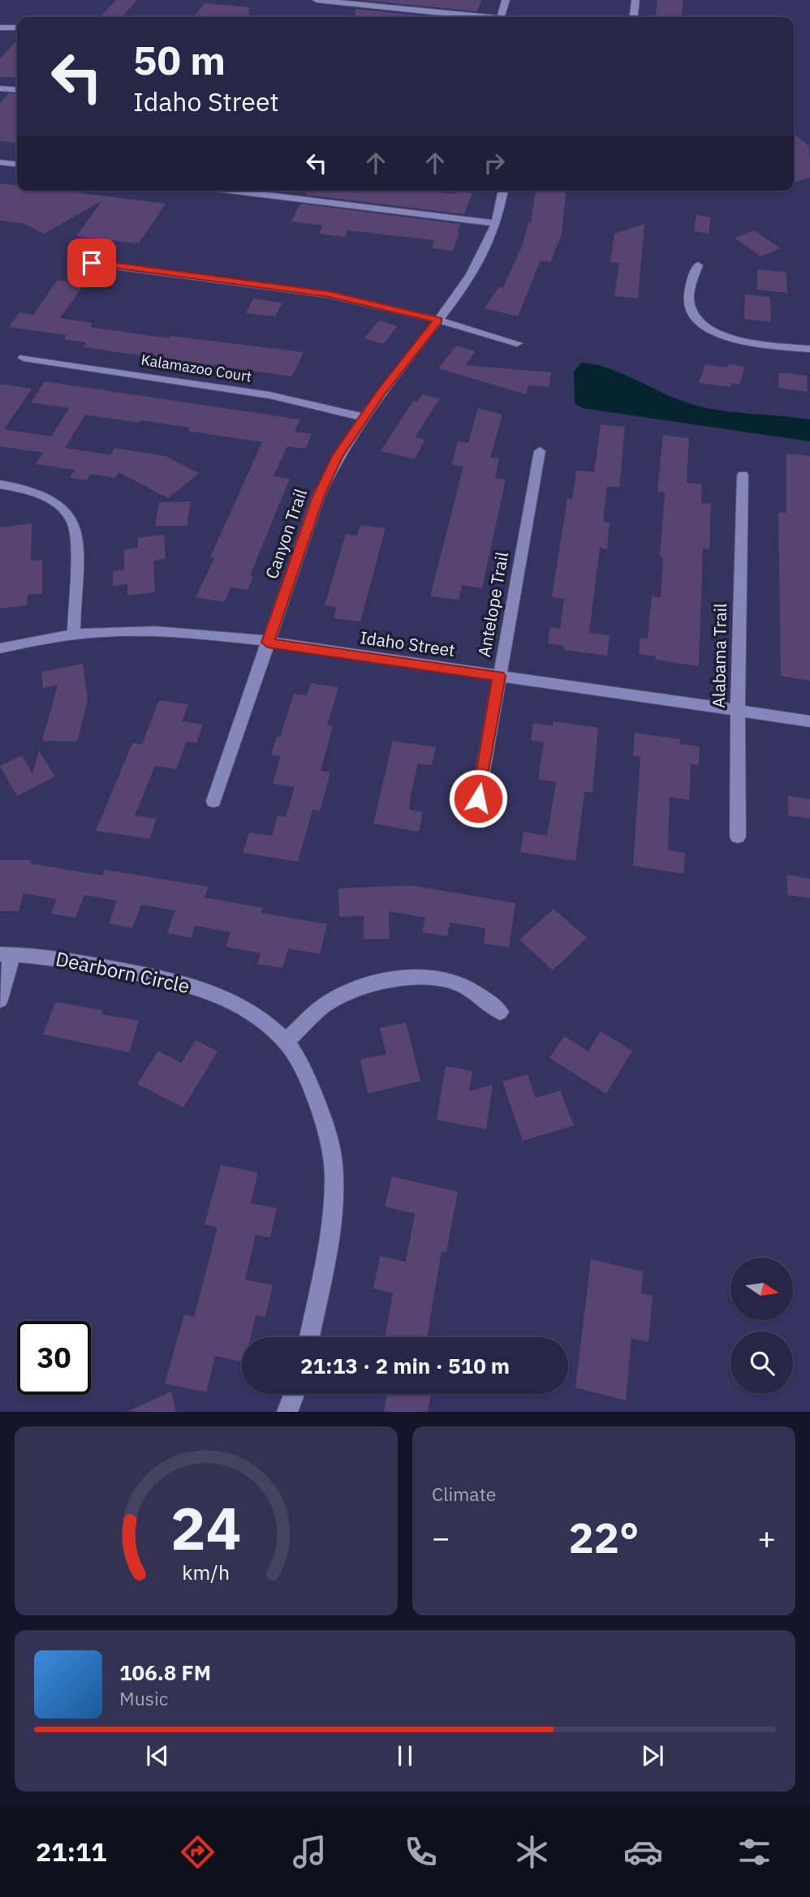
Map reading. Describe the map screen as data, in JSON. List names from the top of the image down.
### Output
{
  "streets": {
    "street": [
      "Kalamazoo Court",
      "Canyon Trail",
      "Antelope Trail",
      "Idaho Street",
      "Alabama Trail",
      "Dearborn Circle"
    ]
  },
  "crossings": [
    ["Kalamazoo Court", "Canyon Trail"],
    ["Canyon Trail", "Idaho Street"],
    ["Antelope Trail", "Idaho Street"],
    ["Idaho Street", "Alabama Trail"]
  ],
  "north": "right",
  "page": {
    "turn": ["50 m", "Idaho Street"],
    "limit": "30",
    "trip": "21:13 · 2 min · 510 m",
    "tile": "Climate",
    "heat": ["−", "22°", "+"],
    "song": ["106.8 FM", "Music"],
    "tabs": "21:11",
    "gauge": ["24", "km/h"]
  }
}
